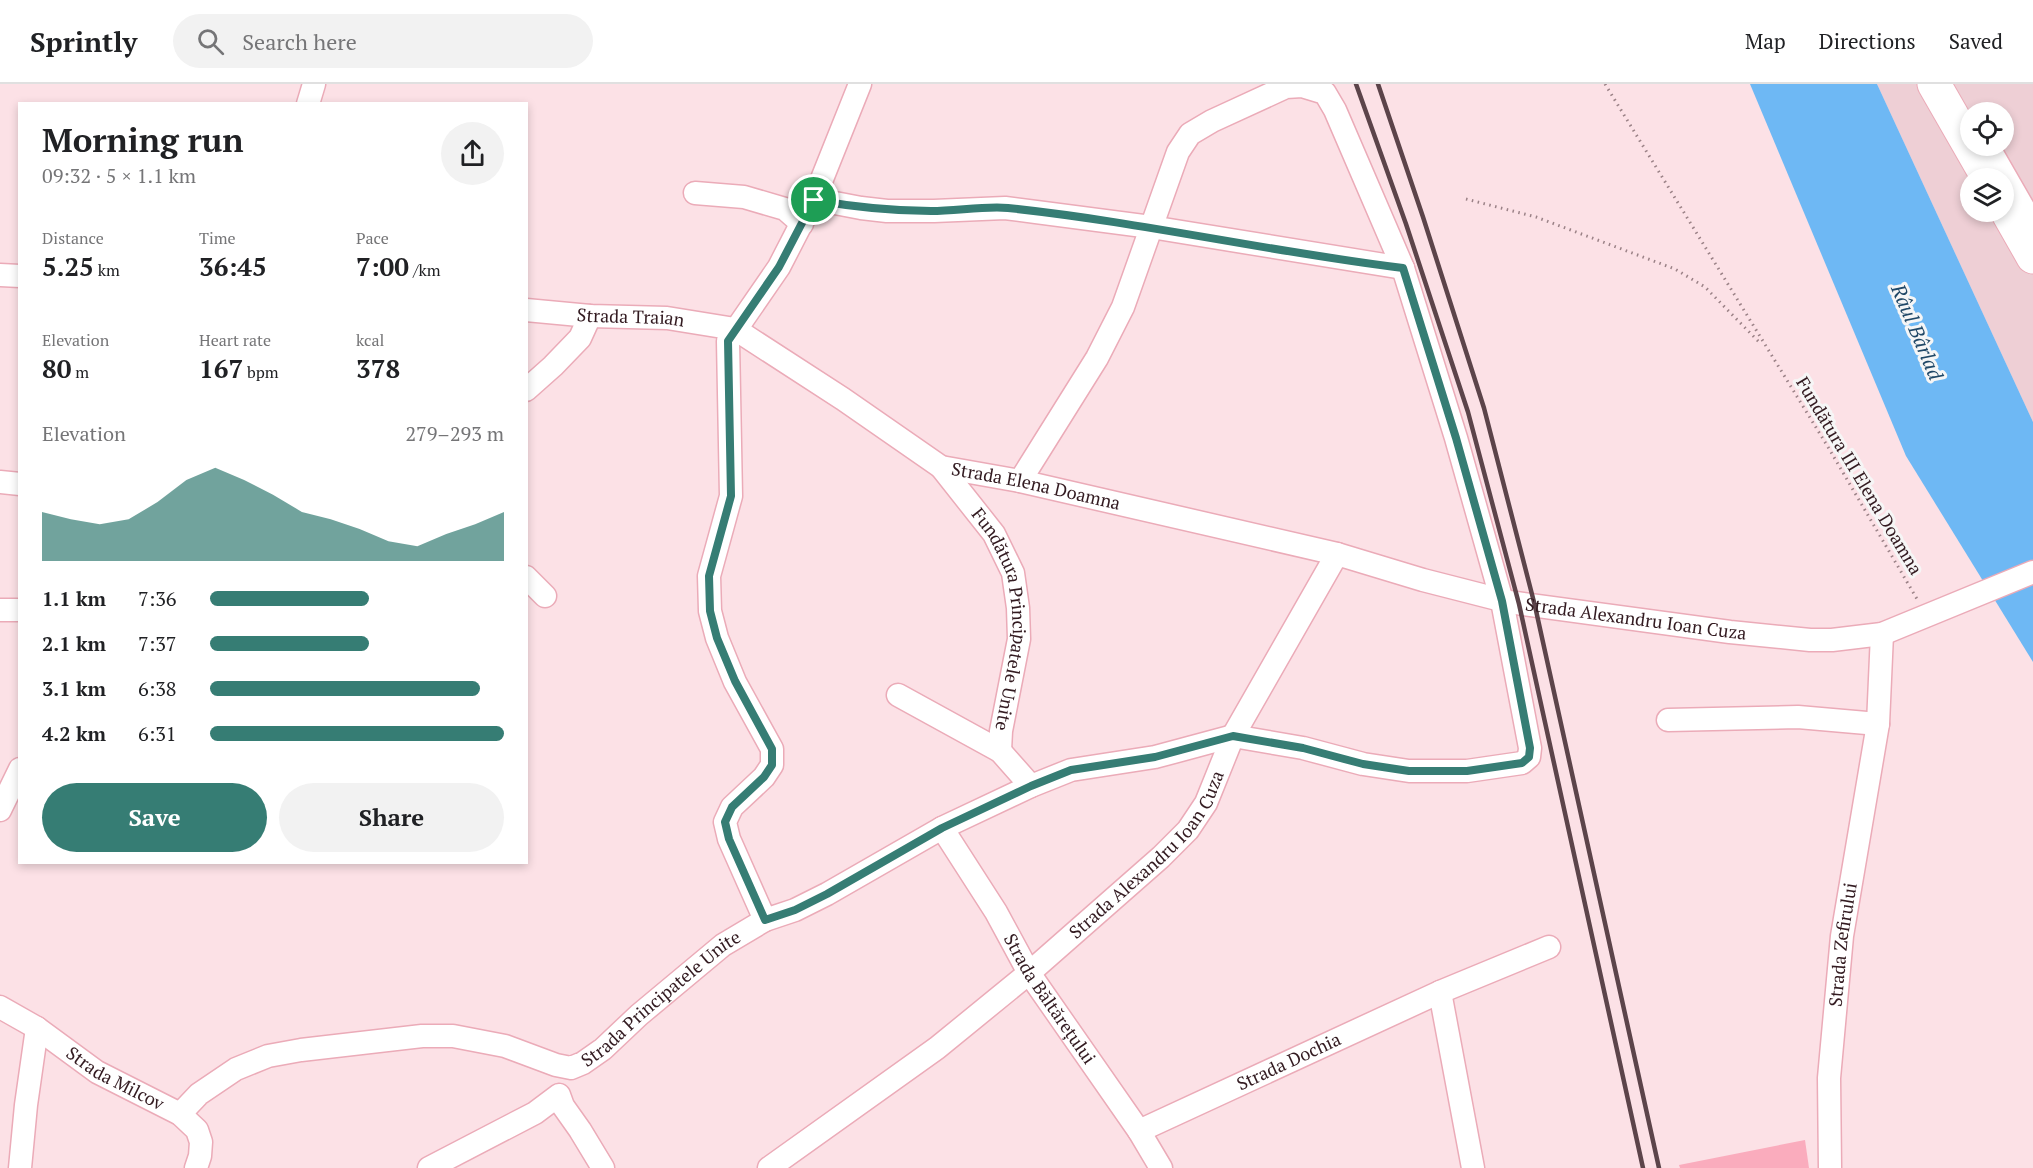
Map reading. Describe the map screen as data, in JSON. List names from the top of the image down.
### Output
{
  "streets": {
    "street": [
      "Strada Traian",
      "Strada Elena Doamna",
      "Strada Alexandru Ioan Cuza",
      "Fundătura Principatele Unite",
      "Strada Zefirului",
      "Strada Principatele Unite",
      "Strada Băltărețului",
      "Strada Dochia",
      "Strada Milcov"
    ],
    "path": ["Fundătura III Elena Doamna"]
  },
  "crossings": [
    ["Strada Traian", "Strada Elena Doamna"],
    ["Fundătura III Elena Doamna", "Strada Alexandru Ioan Cuza"],
    ["Strada Elena Doamna", "Strada Alexandru Ioan Cuza"],
    ["Strada Elena Doamna", "Fundătura Principatele Unite"],
    ["Strada Alexandru Ioan Cuza", "Strada Zefirului"],
    ["Strada Alexandru Ioan Cuza", "Strada Principatele Unite"],
    ["Strada Alexandru Ioan Cuza", "Strada Băltărețului"],
    ["Strada Principatele Unite", "Strada Băltărețului"],
    ["Strada Principatele Unite", "Strada Milcov"],
    ["Strada Băltărețului", "Strada Dochia"]
  ],
  "water": ["Râul Bârlad"],
  "page": {
    "header": "Sprintly",
    "search": "Search here",
    "nav": ["Map", "Directions", "Saved"],
    "heading": ["Morning run", "09:32 · 5 × 1.1 km"],
    "stats": [
      ["Distance", "5.25 km"],
      ["Time", "36:45"],
      ["Pace", "7:00 /km"],
      ["Elevation", "80 m"],
      ["Heart rate", "167 bpm"],
      ["kcal", "378"]
    ],
    "chart": ["Elevation", "279–293 m"],
    "list": [
      {
        "name": "1.1 km",
        "note": "7:36"
      },
      {
        "name": "2.1 km",
        "note": "7:37"
      },
      {
        "name": "3.1 km",
        "note": "6:38"
      },
      {
        "name": "4.2 km",
        "note": "6:31"
      }
    ],
    "buttons": ["Save", "Share"]
  }
}
